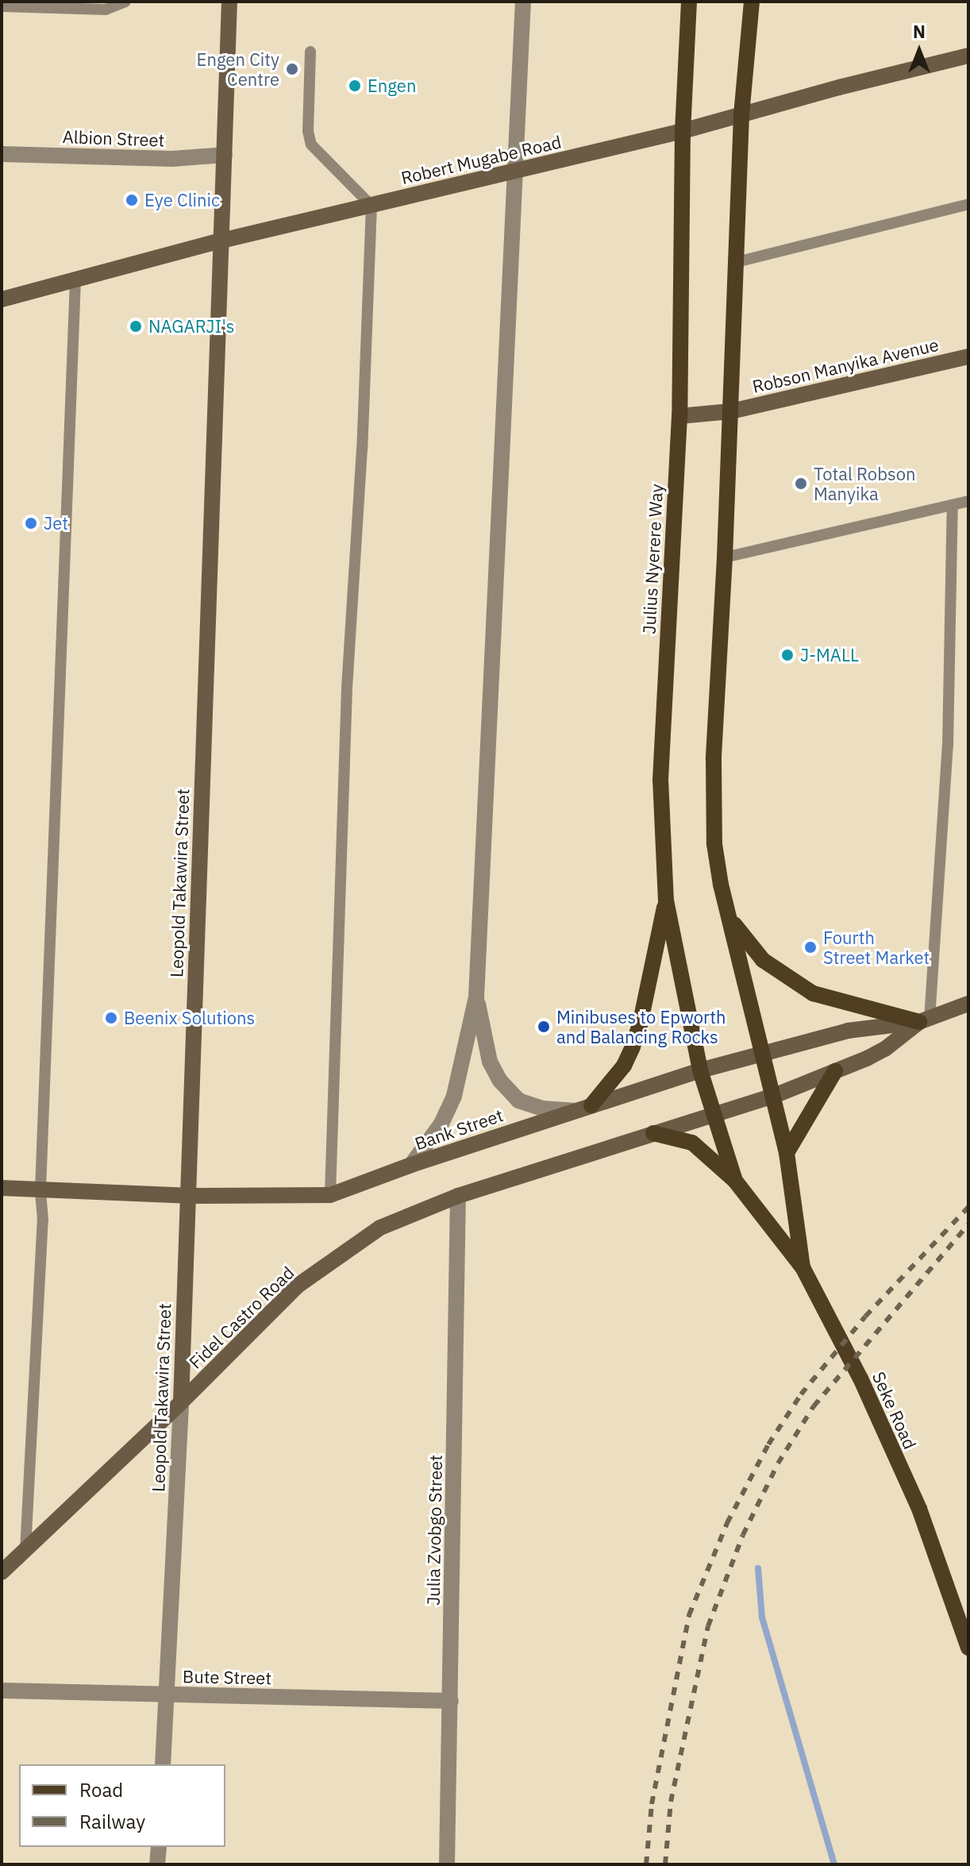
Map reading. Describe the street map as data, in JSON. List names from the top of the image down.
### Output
{
  "streets": {
    "main road": [
      "Robert Mugabe Road",
      "Robson Manyika Avenue",
      "Julius Nyerere Way",
      "Leopold Takawira Street",
      "Bank Street",
      "Fidel Castro Road",
      "Seke Road"
    ],
    "street": ["Albion Street", "Julia Zvobgo Street", "Bute Street"]
  },
  "crossings": [
    ["Albion Street", "Leopold Takawira Street"],
    ["Robert Mugabe Road", "Julius Nyerere Way"],
    ["Robert Mugabe Road", "Leopold Takawira Street"],
    ["Robson Manyika Avenue", "Julius Nyerere Way"],
    ["Julius Nyerere Way", "Bank Street"],
    ["Julius Nyerere Way", "Fidel Castro Road"],
    ["Leopold Takawira Street", "Bank Street"],
    ["Leopold Takawira Street", "Fidel Castro Road"],
    ["Leopold Takawira Street", "Bute Street"],
    ["Bank Street", "Fidel Castro Road"],
    ["Fidel Castro Road", "Julia Zvobgo Street"],
    ["Julia Zvobgo Street", "Bute Street"]
  ],
  "places": [
    "Engen City Centre",
    "Engen",
    "Eye Clinic",
    "NAGARJI's",
    "Total Robson Manyika",
    "Jet",
    "J-MALL",
    "Fourth Street Market",
    "Beenix Solutions",
    "Minibuses to Epworth and Balancing Rocks"
  ],
  "legend": ["Road", "Railway"],
  "north": "top"
}
